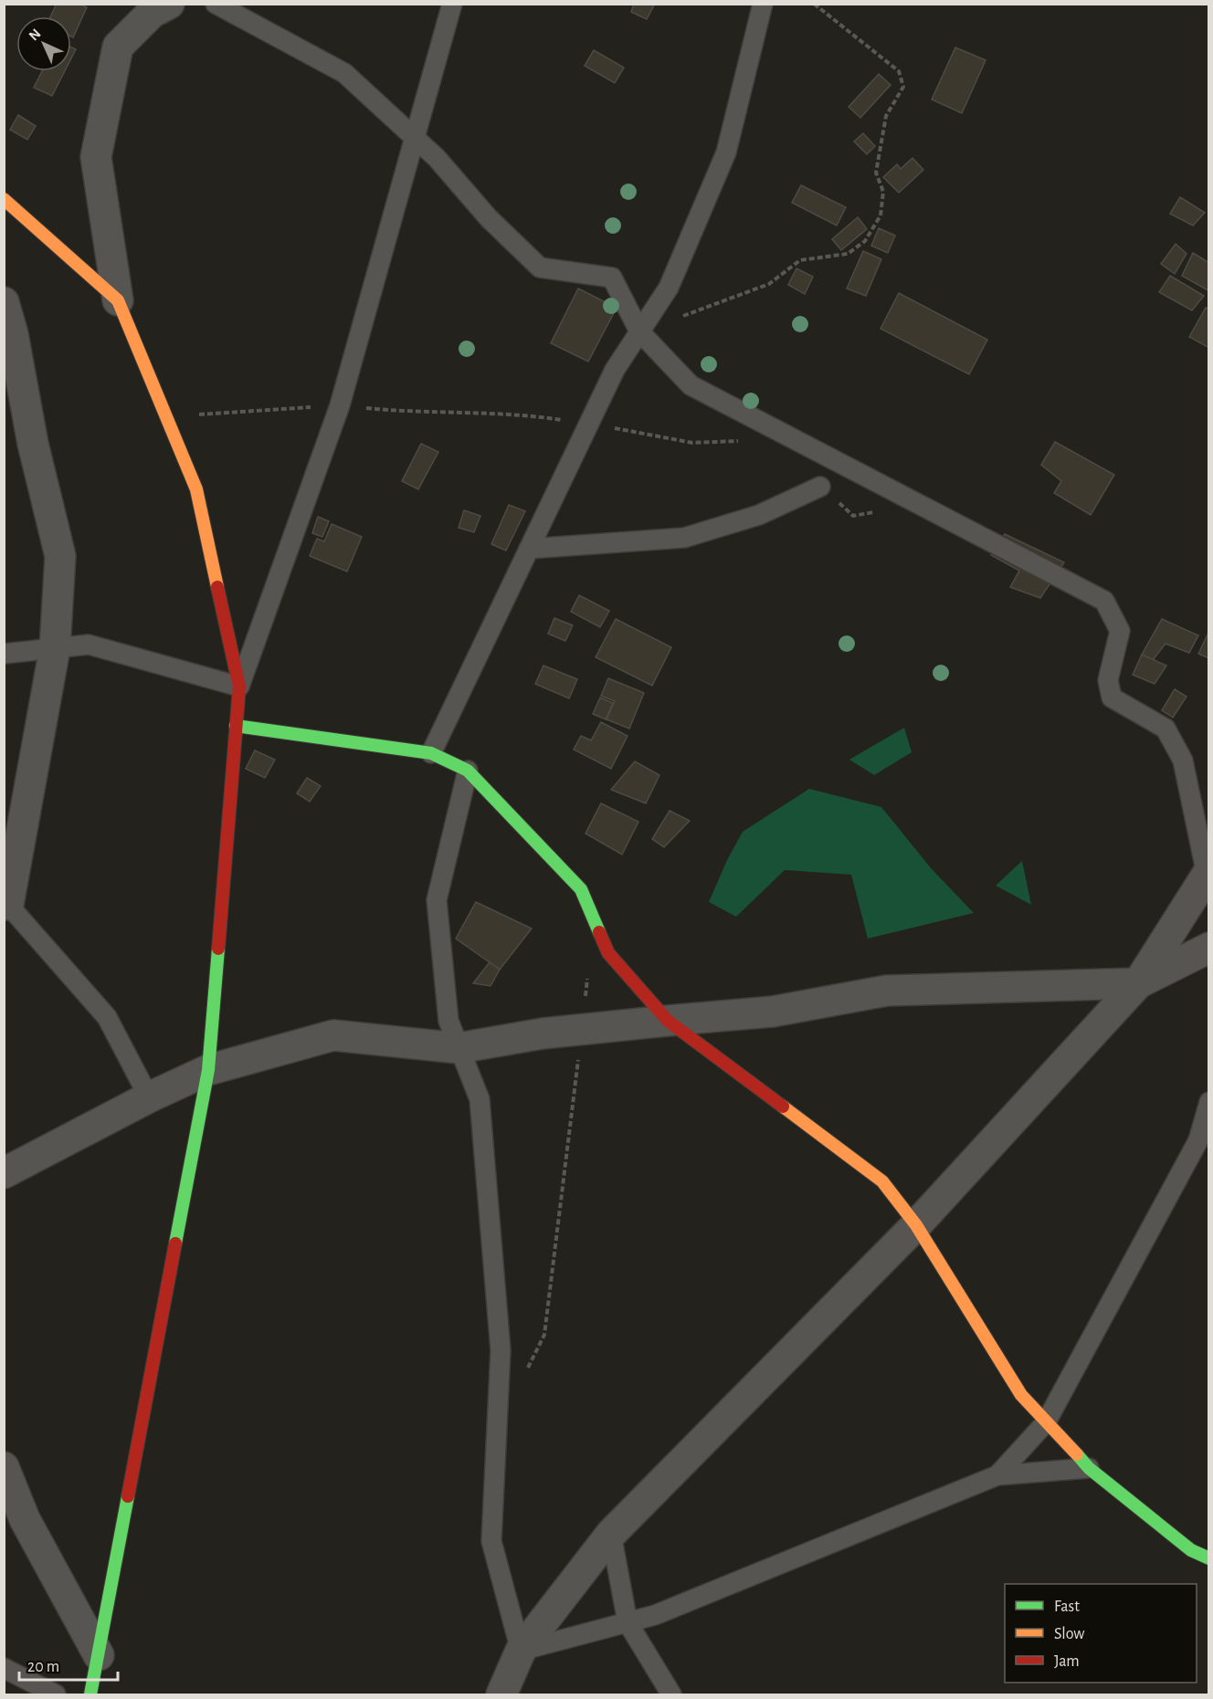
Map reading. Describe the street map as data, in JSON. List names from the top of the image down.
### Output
{
  "legend": ["Fast", "Slow", "Jam"],
  "scale_bar": "20 m",
  "north": "top left"
}
